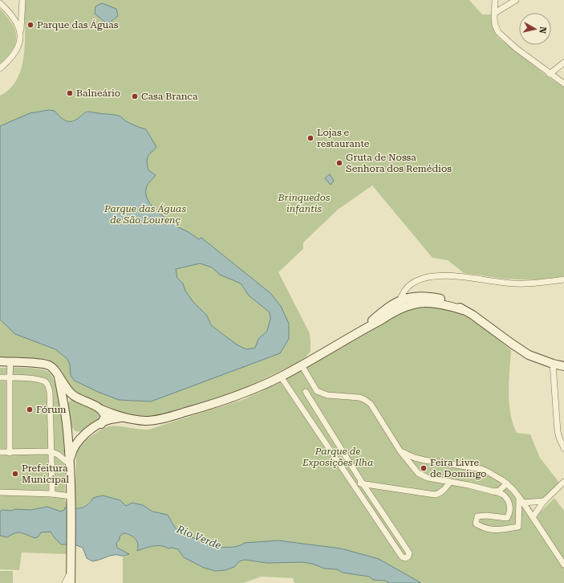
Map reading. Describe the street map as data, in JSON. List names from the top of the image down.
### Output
{
  "water": ["Rio Verde"],
  "parks": ["Brinquedos infantis", "Parque das Águas de São Lourenç", "Parque de Exposições Ilha"],
  "places": [
    "Parque das Águas",
    "Balneário",
    "Casa Branca",
    "Lojas e restaurante",
    "Gruta de Nossa Senhora dos Remédios",
    "Fórum",
    "Feira Livre de Domingo",
    "Prefeitura Municipal"
  ],
  "north": "right"
}
